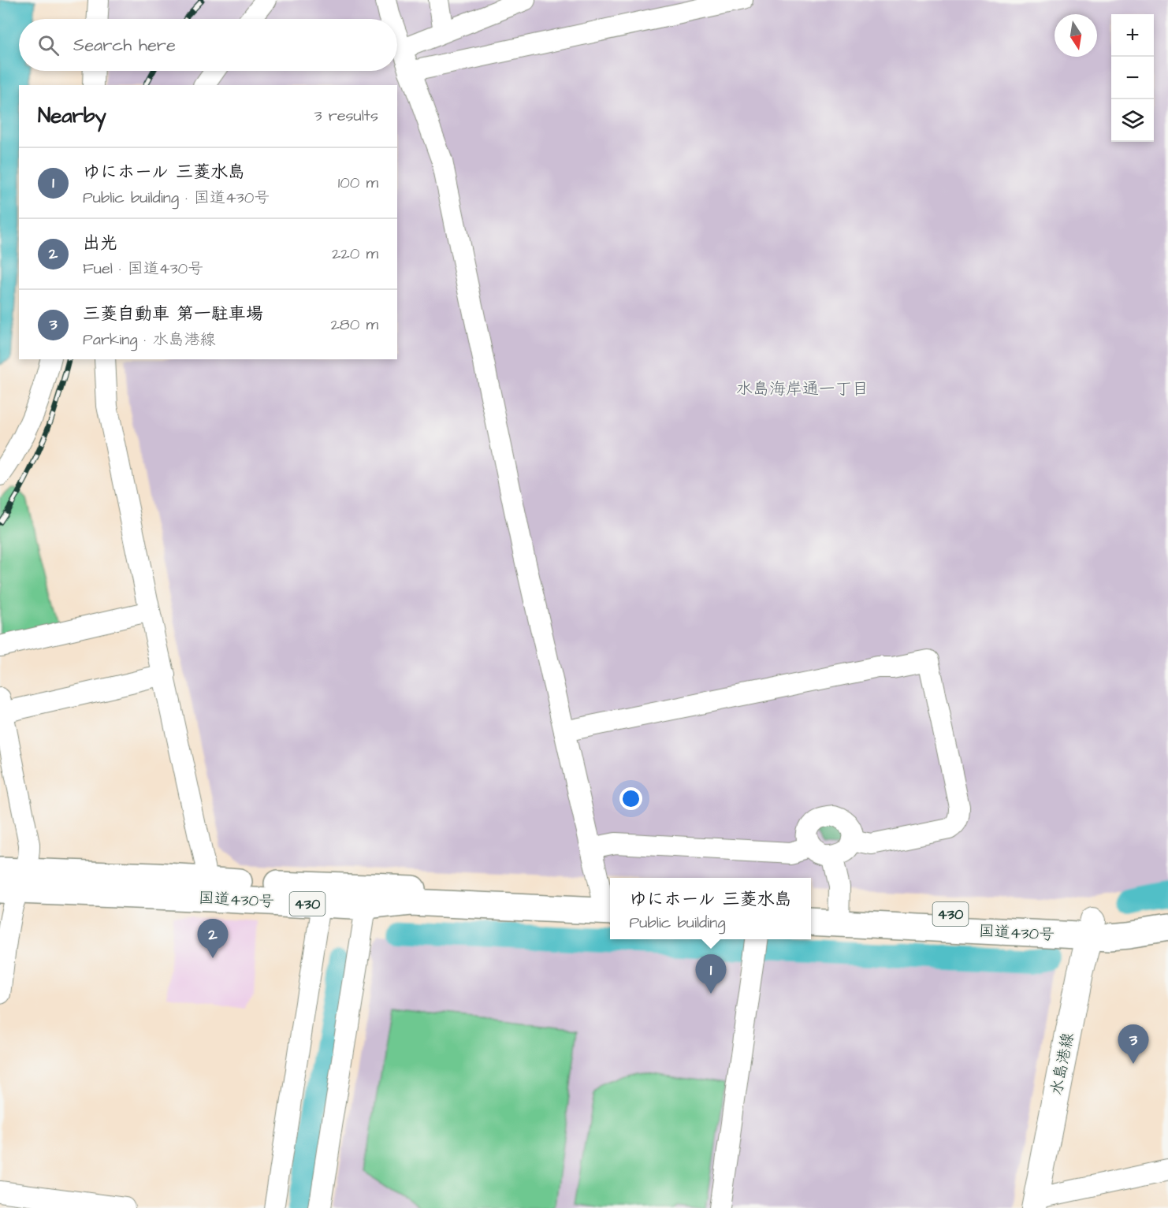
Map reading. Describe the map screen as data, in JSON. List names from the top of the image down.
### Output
{
  "streets": {
    "highway": ["国道430号", "430"],
    "main road": ["水島港線"]
  },
  "crossings": [
    ["国道430号", "水島港線"]
  ],
  "districts": ["水島海岸通一丁目"],
  "north": "bottom",
  "page": {
    "map_buttons": ["+", "−"],
    "search": "Search here",
    "heading": ["Nearby", "3 results"],
    "list": [
      {
        "mark": "1",
        "name": "ゆにホール 三菱水島",
        "note": "Public building · 国道430号",
        "value": "100 m"
      },
      {
        "mark": "2",
        "name": "出光",
        "note": "Fuel · 国道430号",
        "value": "220 m"
      },
      {
        "mark": "3",
        "name": "三菱自動車 第一駐車場",
        "note": "Parking · 水島港線",
        "value": "280 m"
      }
    ],
    "popup": ["ゆにホール 三菱水島", "Public building"],
    "pins": ["2", "1", "3"]
  }
}
